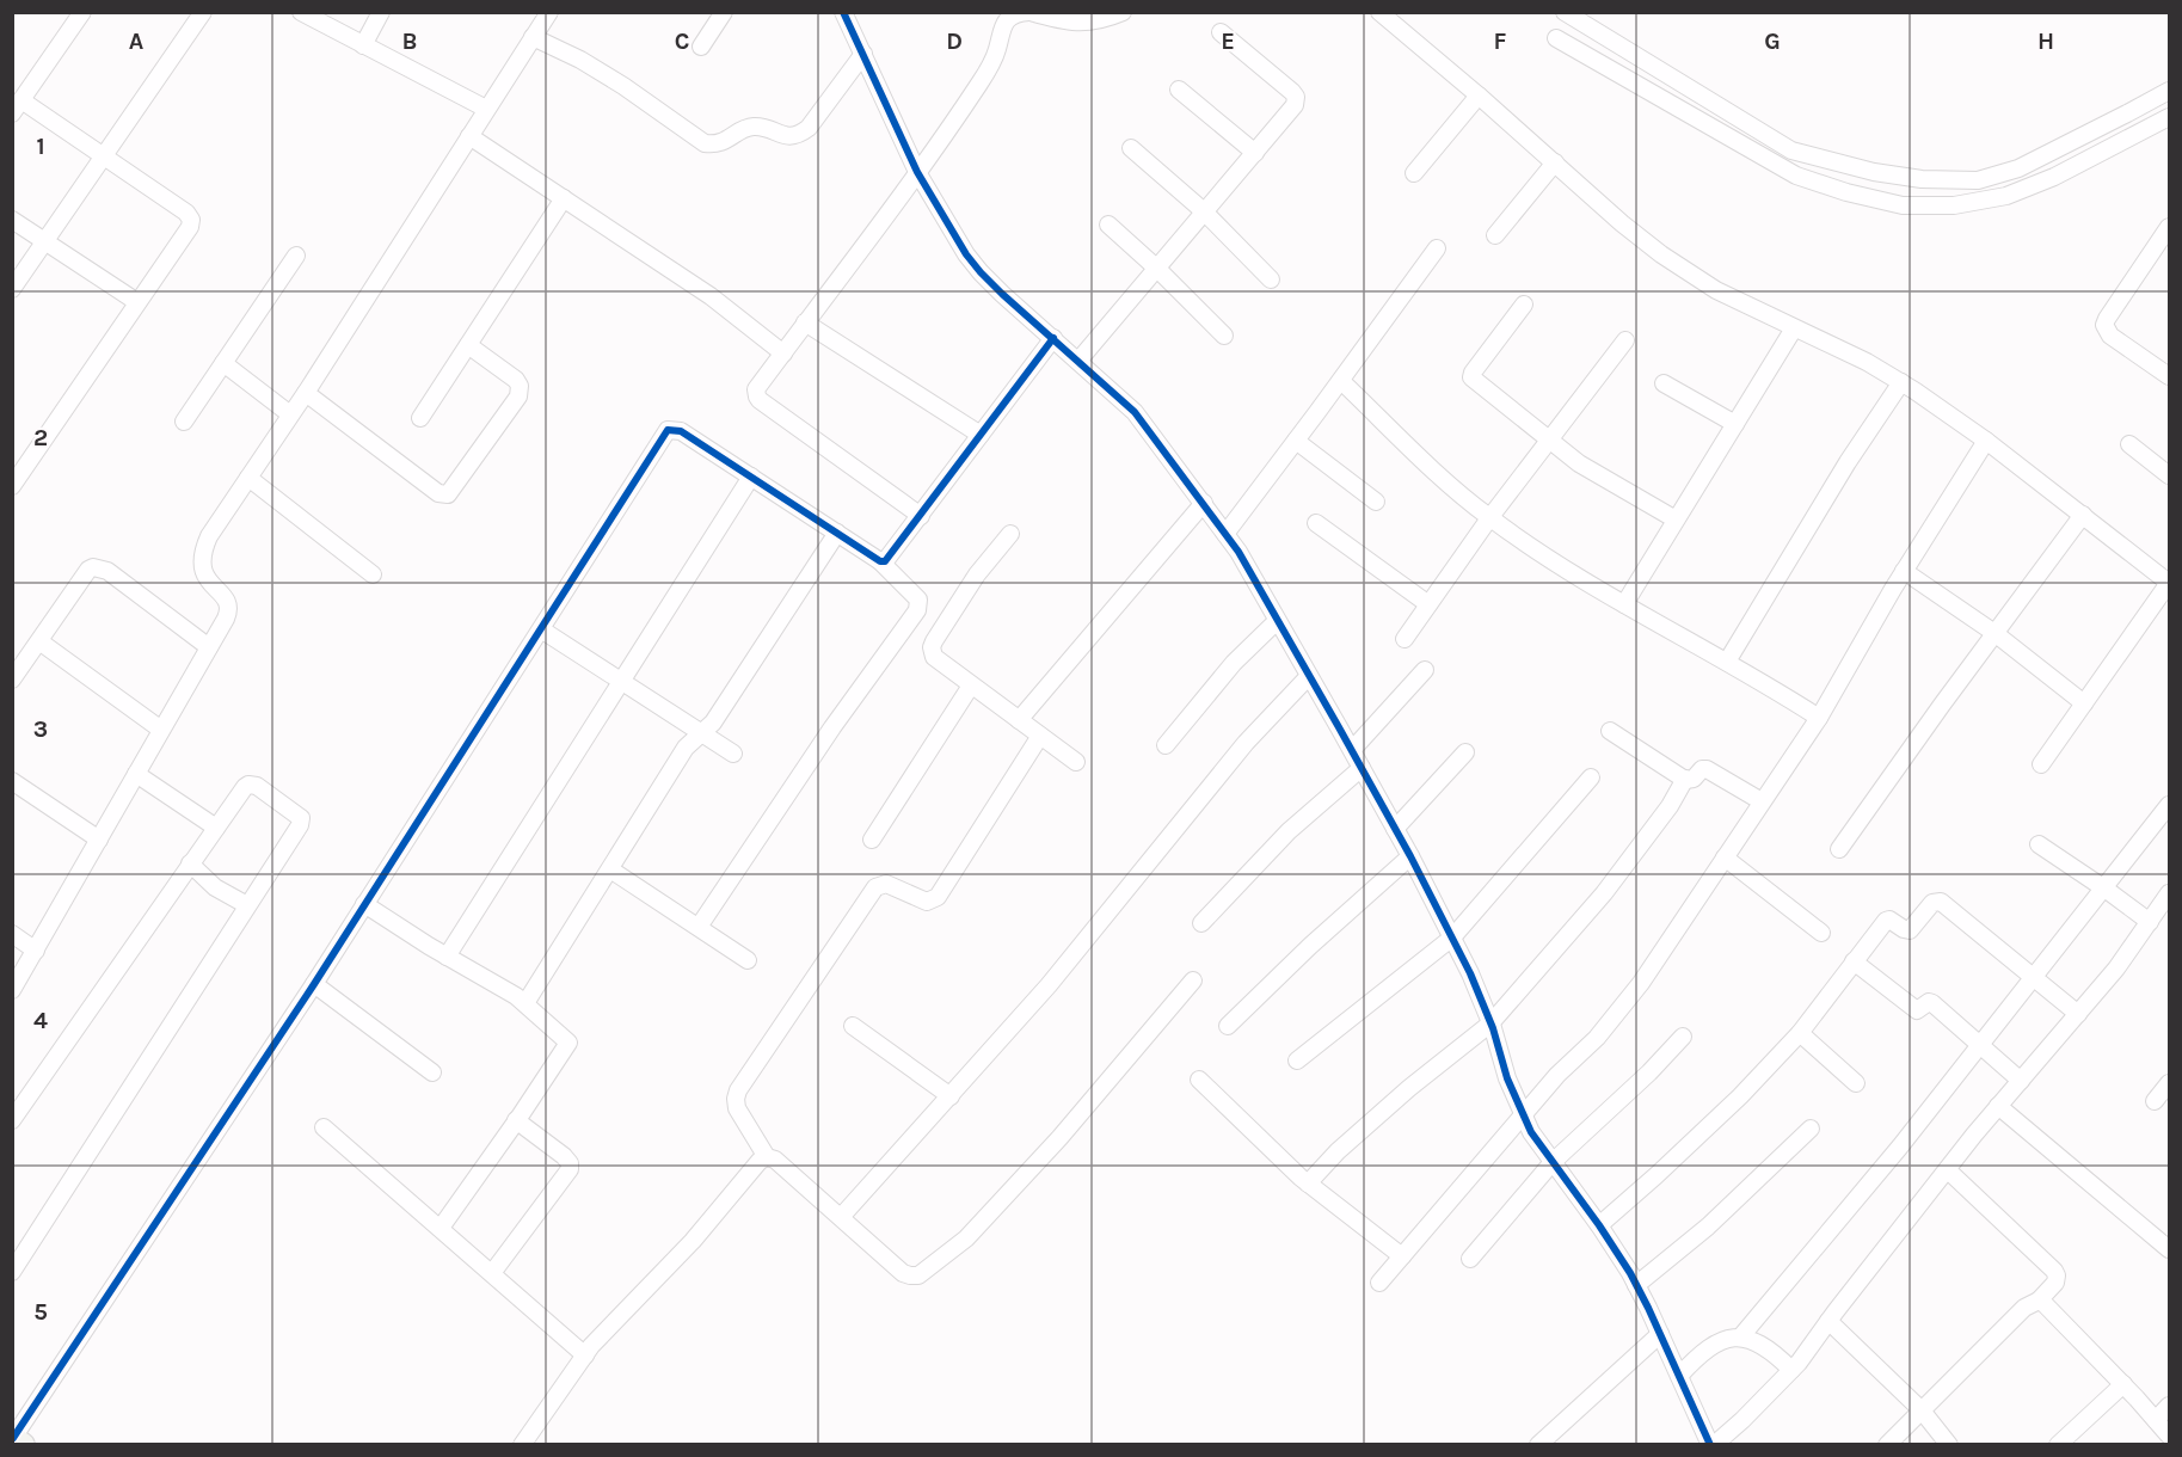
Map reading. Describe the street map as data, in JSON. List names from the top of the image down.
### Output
{
  "grid": {
    "columns": [
      "A",
      "B",
      "C",
      "D",
      "E",
      "F",
      "G",
      "H"
    ],
    "rows": [
      "1",
      "2",
      "3",
      "4",
      "5"
    ]
  }
}
